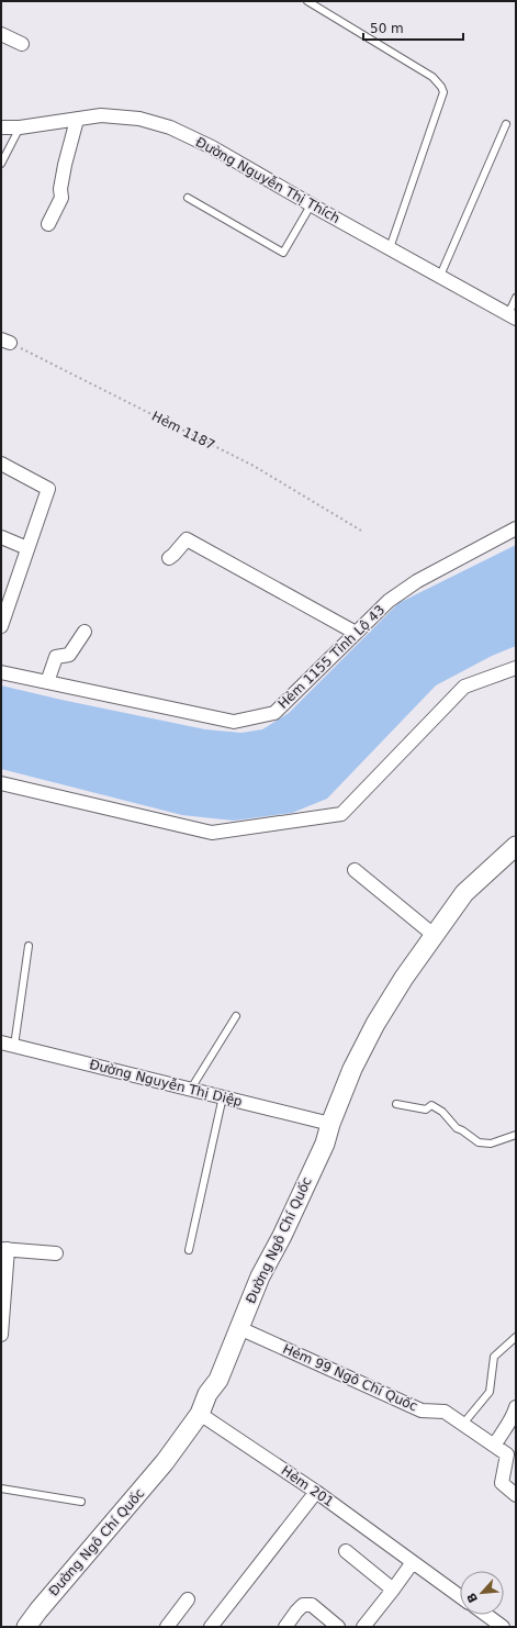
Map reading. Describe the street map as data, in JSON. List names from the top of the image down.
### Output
{
  "streets": {
    "main road": ["Đường Ngô Chí Quốc"],
    "street": [
      "Đường Nguyễn Thị Thích",
      "Hẻm 1155 Tỉnh Lộ 43",
      "Đường Nguyễn Thị Diệp",
      "Hẻm 99 Ngô Chí Quốc",
      "Hẻm 201"
    ],
    "path": ["Hẻm 1187"]
  },
  "crossings": [
    ["Đường Nguyễn Thị Diệp", "Đường Ngô Chí Quốc"],
    ["Đường Ngô Chí Quốc", "Hẻm 99 Ngô Chí Quốc"],
    ["Đường Ngô Chí Quốc", "Hẻm 201"]
  ],
  "scale_bar": "50 m",
  "north": "bottom left"
}
